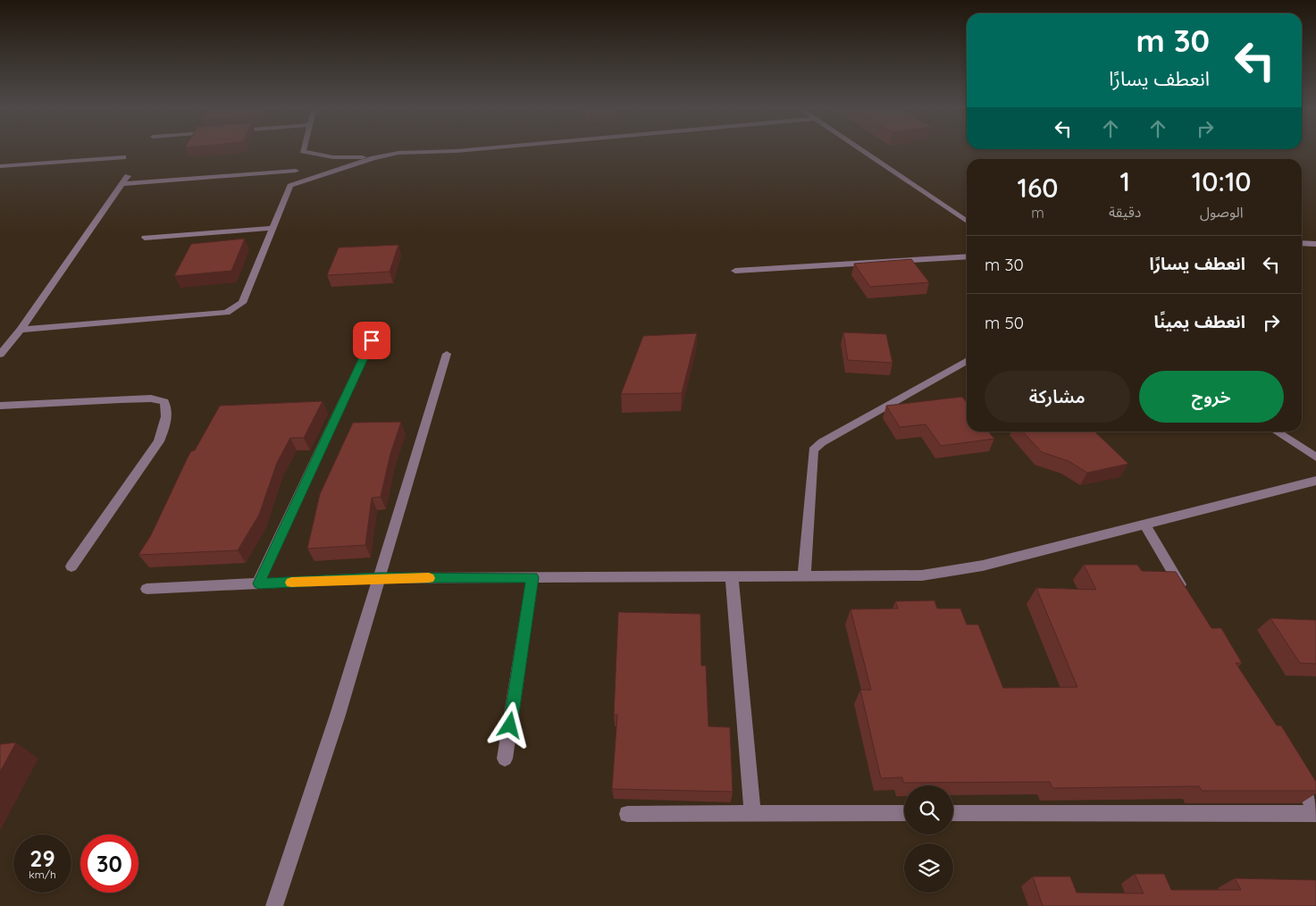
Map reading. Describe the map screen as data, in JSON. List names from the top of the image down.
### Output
{
  "page": {
    "turn": ["30 m", "انعطف يسارًا"],
    "eta": [
      "10:10",
      "الوصول",
      "1",
      "دقيقة",
      "160",
      "m"
    ],
    "list": [
      {
        "name": "انعطف يسارًا",
        "value": "30 m"
      },
      {
        "name": "انعطف يمينًا",
        "value": "50 m"
      }
    ],
    "buttons": ["خروج", "مشاركة"],
    "speed": "29 km/h",
    "limit": "30"
  }
}
